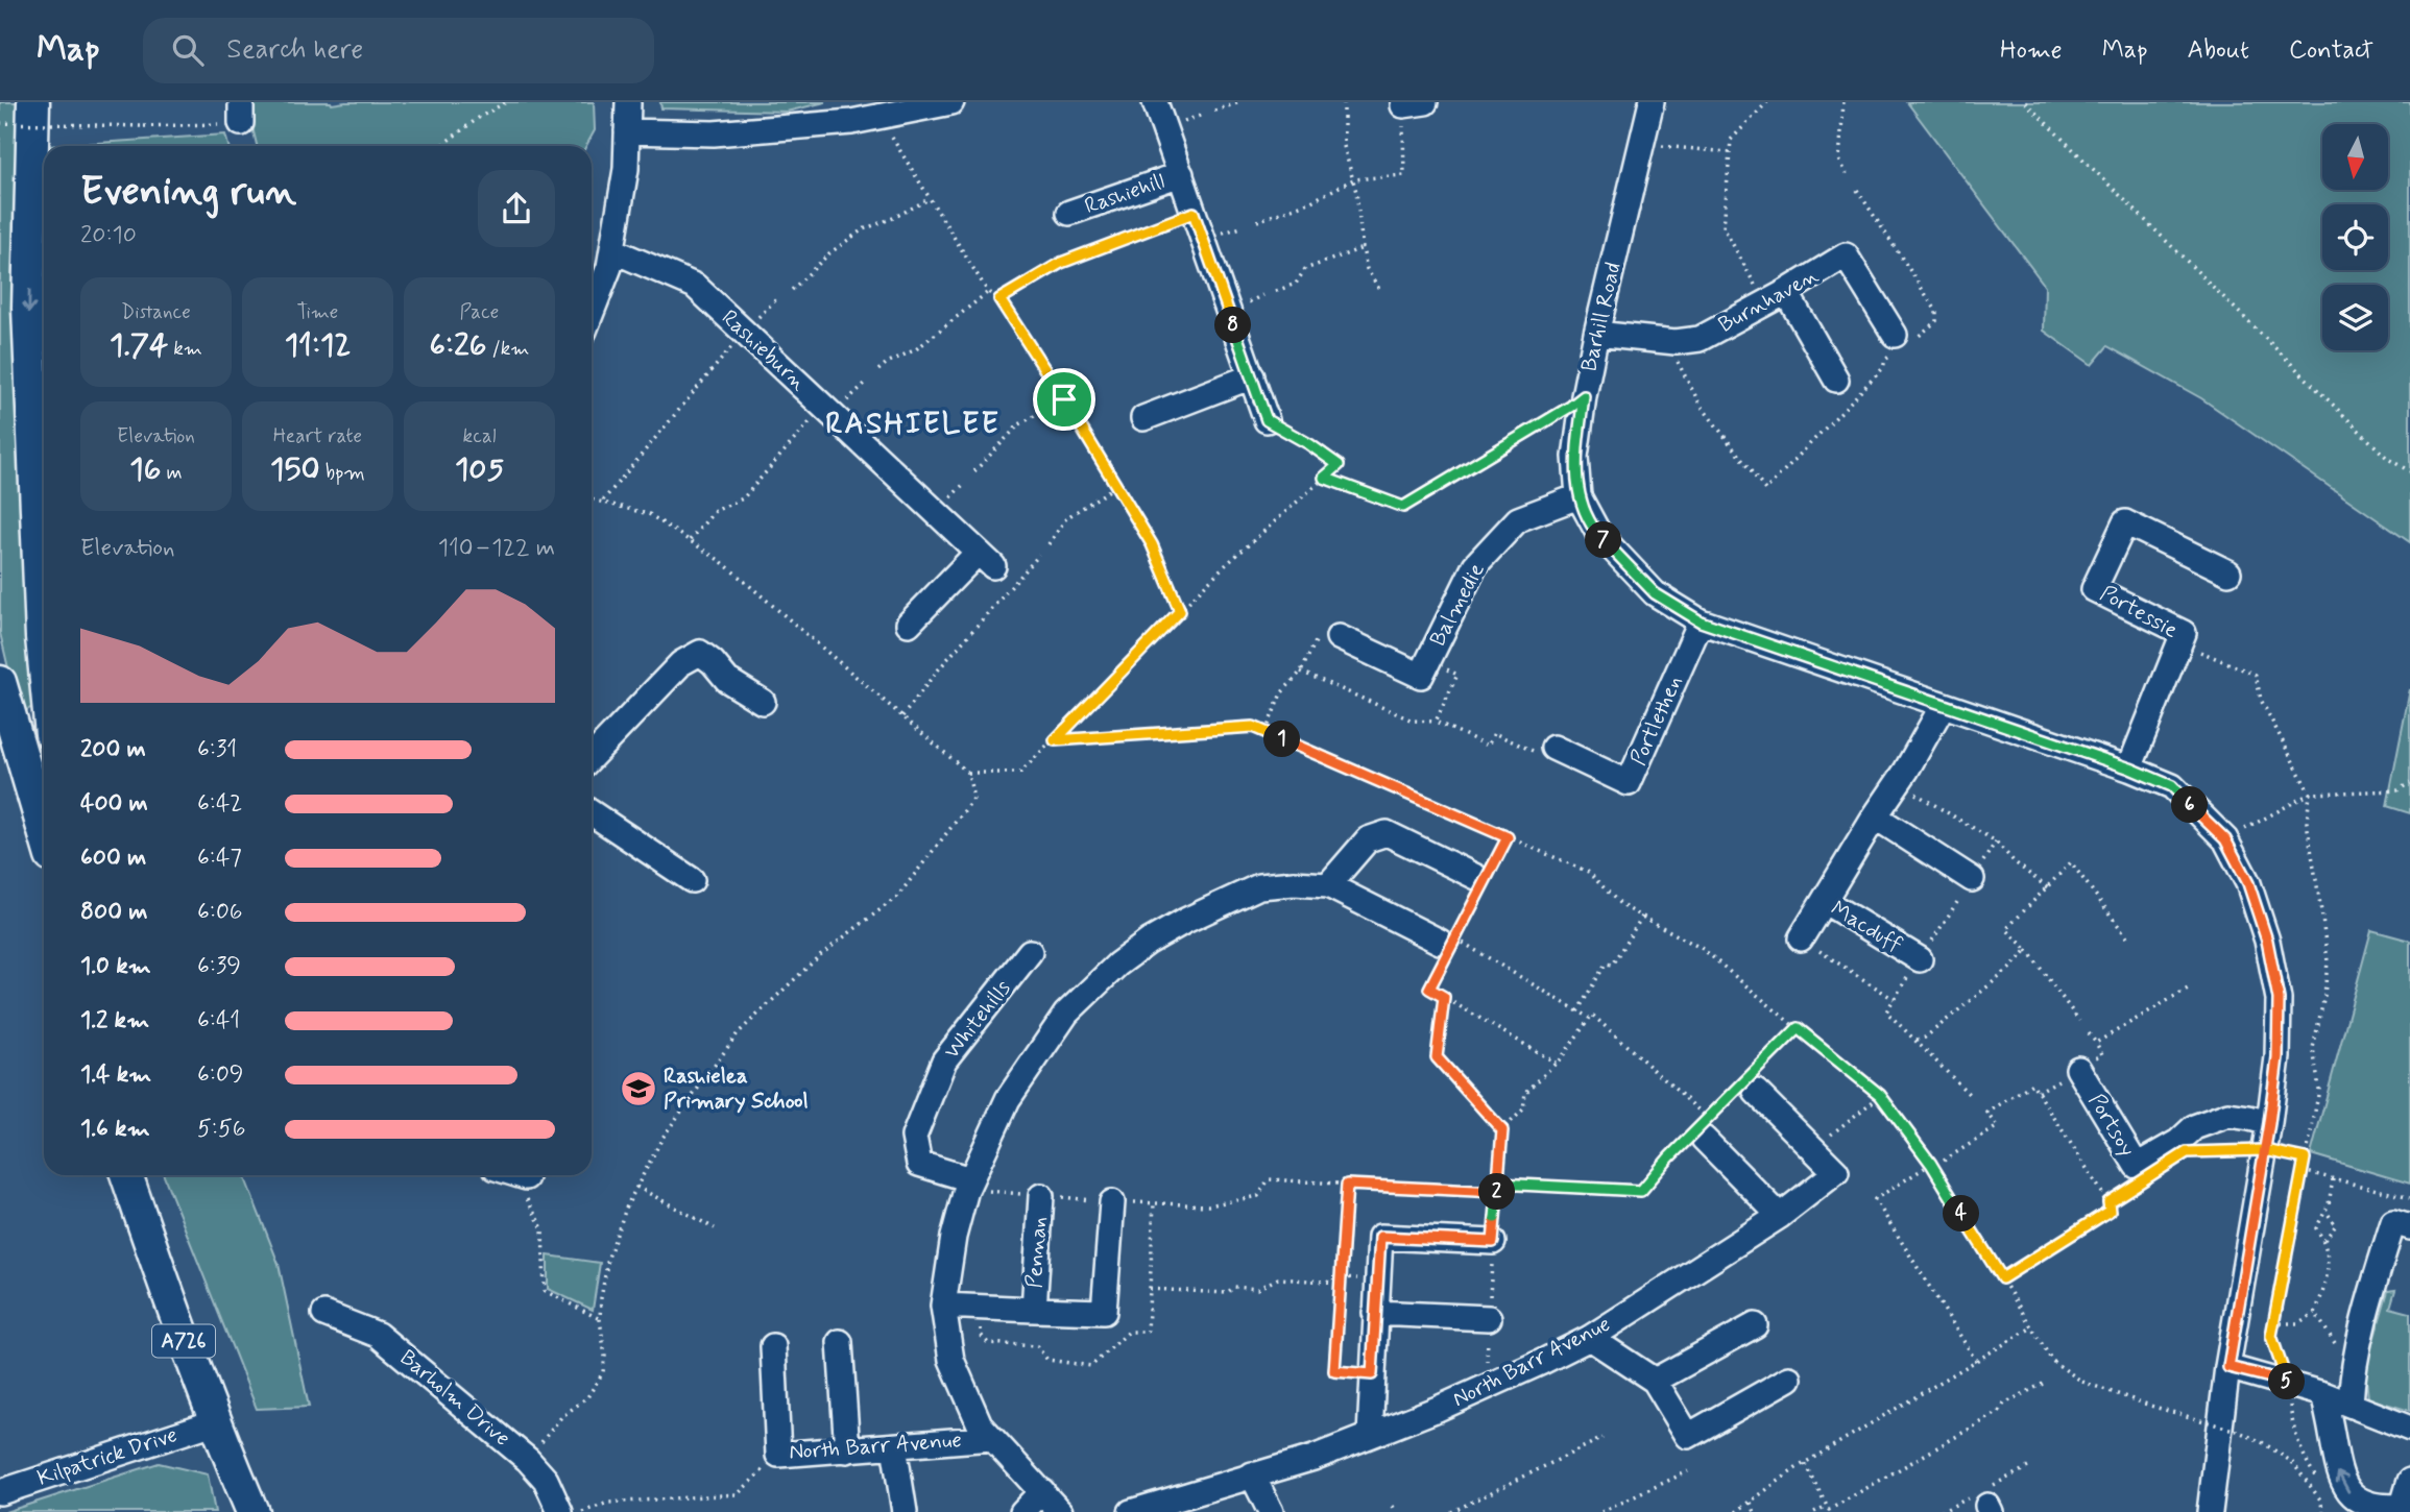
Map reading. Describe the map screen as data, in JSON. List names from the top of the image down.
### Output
{
  "streets": {
    "main road": ["A726"],
    "street": [
      "Rashiehill",
      "Burnhaven",
      "Barhill Road",
      "Rashieburn",
      "Balmedie",
      "Portessie",
      "Portlethen",
      "Macduff",
      "Whitehills",
      "Portsoy",
      "Pennan",
      "North Barr Avenue",
      "Barholm Drive",
      "Kilpatrick Drive"
    ]
  },
  "crossings": [
    ["Burnhaven", "Barhill Road"],
    ["Barhill Road", "Balmedie"],
    ["Barhill Road", "Portessie"],
    ["Barhill Road", "Portlethen"],
    ["Barhill Road", "Macduff"],
    ["Barhill Road", "Portsoy"],
    ["Whitehills", "North Barr Avenue"],
    ["Pennan", "North Barr Avenue"],
    ["A726", "Kilpatrick Drive"]
  ],
  "districts": ["RASHIELEE"],
  "places": {
    "school or university": ["Rashielea Primary School"]
  },
  "north": "bottom",
  "page": {
    "header": "Map",
    "search": "Search here",
    "nav": [
      "Home",
      "Map",
      "About",
      "Contact"
    ],
    "heading": ["Evening run", "20:10"],
    "stats": [
      ["Distance", "1.74 km"],
      ["Time", "11:12"],
      ["Pace", "6:26 /km"],
      ["Elevation", "16 m"],
      ["Heart rate", "150 bpm"],
      ["kcal", "105"]
    ],
    "pins": [
      "8",
      "7",
      "1",
      "6",
      "2",
      "4",
      "5"
    ],
    "chart": ["Elevation", "110–122 m"],
    "list": [
      {
        "name": "200 m",
        "note": "6:31"
      },
      {
        "name": "400 m",
        "note": "6:42"
      },
      {
        "name": "600 m",
        "note": "6:47"
      },
      {
        "name": "800 m",
        "note": "6:06"
      },
      {
        "name": "1.0 km",
        "note": "6:39"
      },
      {
        "name": "1.2 km",
        "note": "6:41"
      },
      {
        "name": "1.4 km",
        "note": "6:09"
      },
      {
        "name": "1.6 km",
        "note": "5:56"
      }
    ]
  }
}
